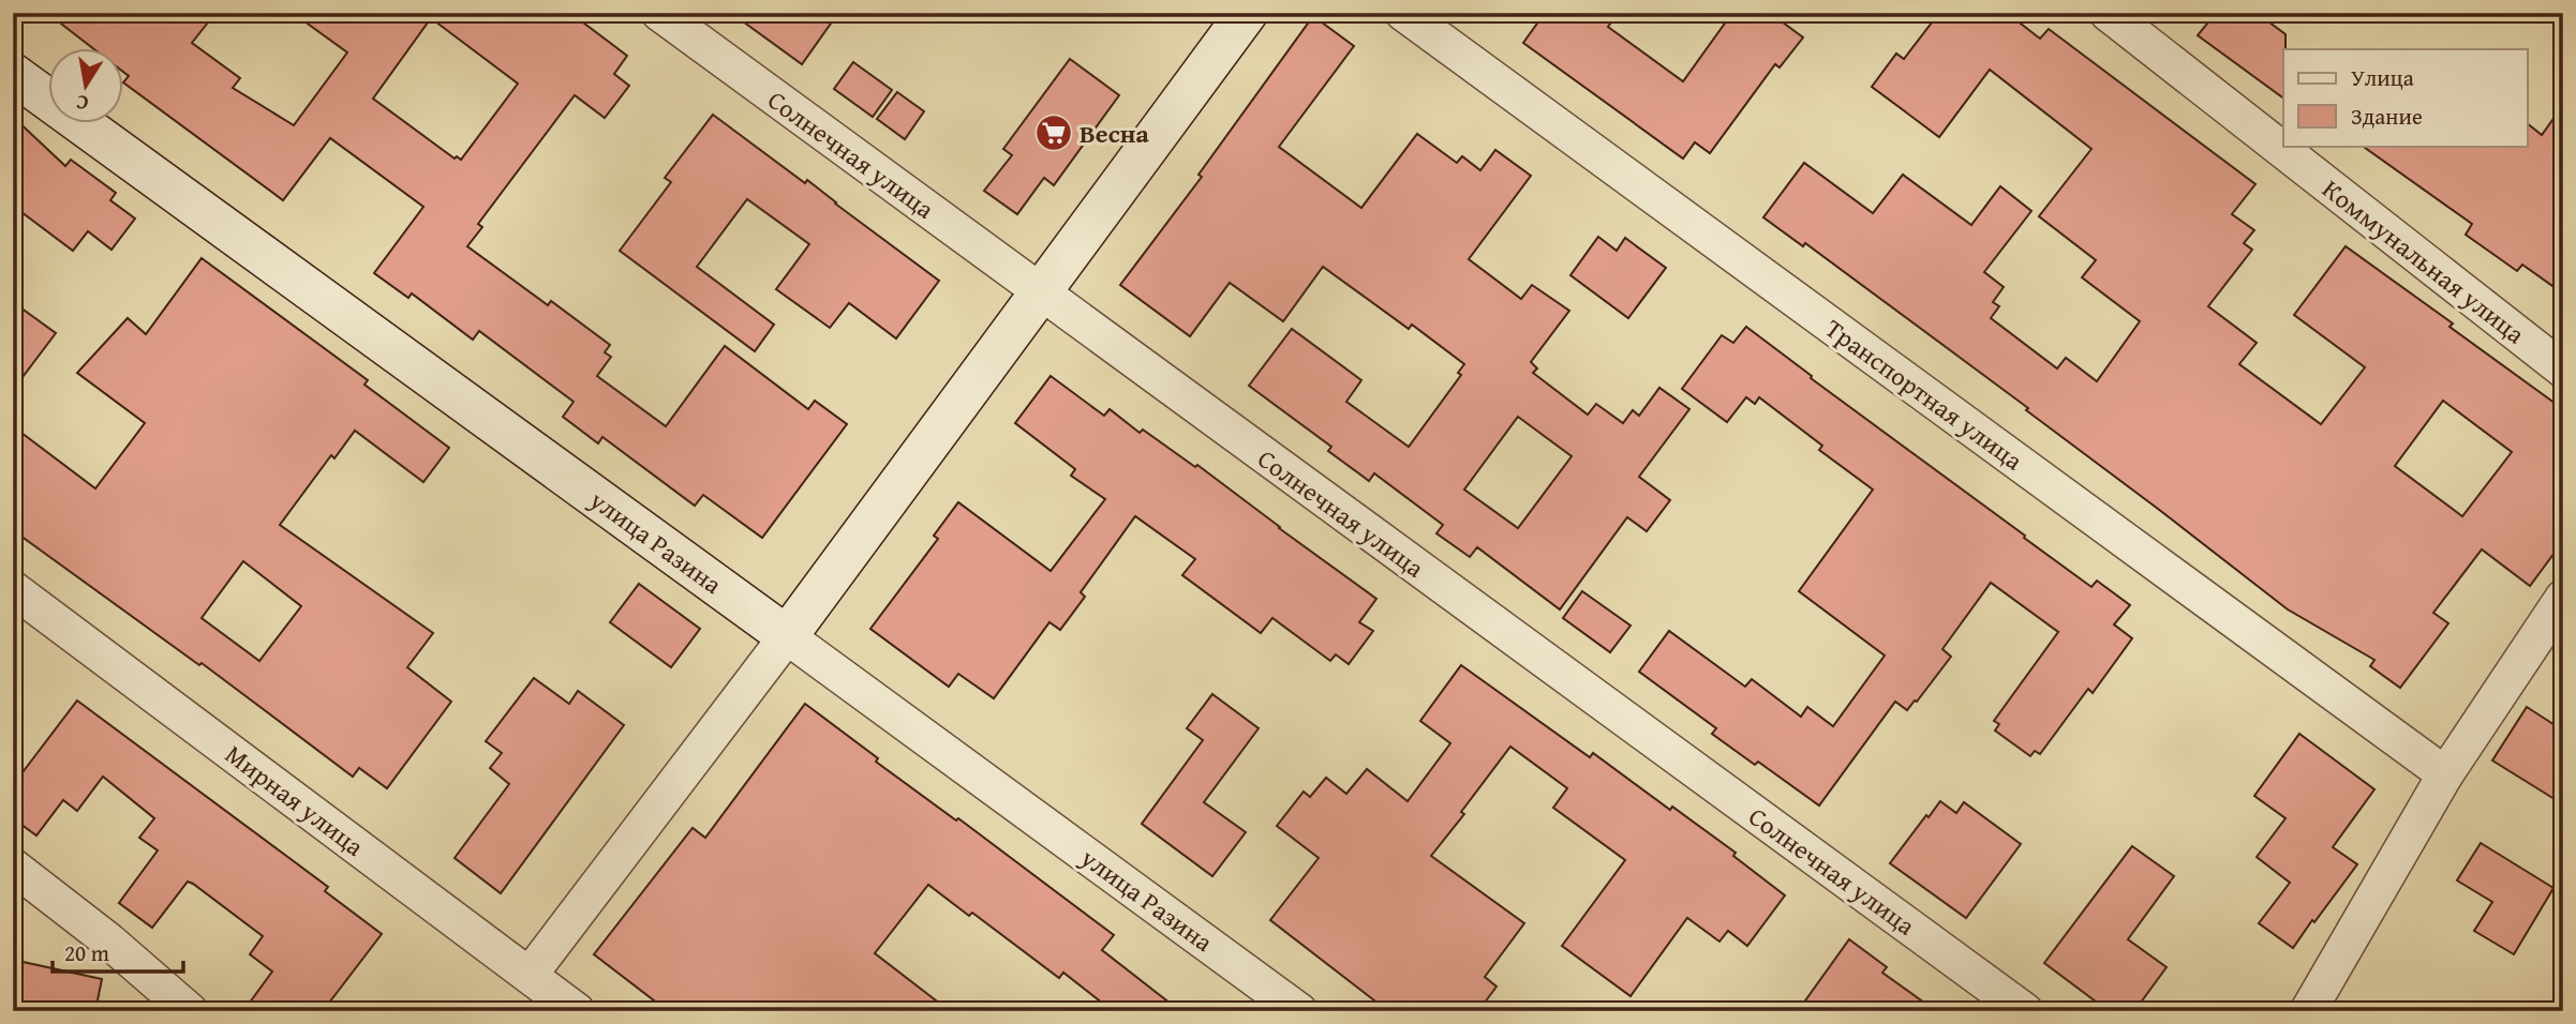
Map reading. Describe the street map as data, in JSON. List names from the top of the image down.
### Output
{
  "streets": {
    "street": [
      "Солнечная улица",
      "Коммунальная улица",
      "Транспортная улица",
      "улица Разина",
      "Мирная улица"
    ]
  },
  "places": {
    "supermarket": ["Весна"]
  },
  "legend": ["Улица", "Здание"],
  "scale_bar": "20 m",
  "north": "bottom"
}
